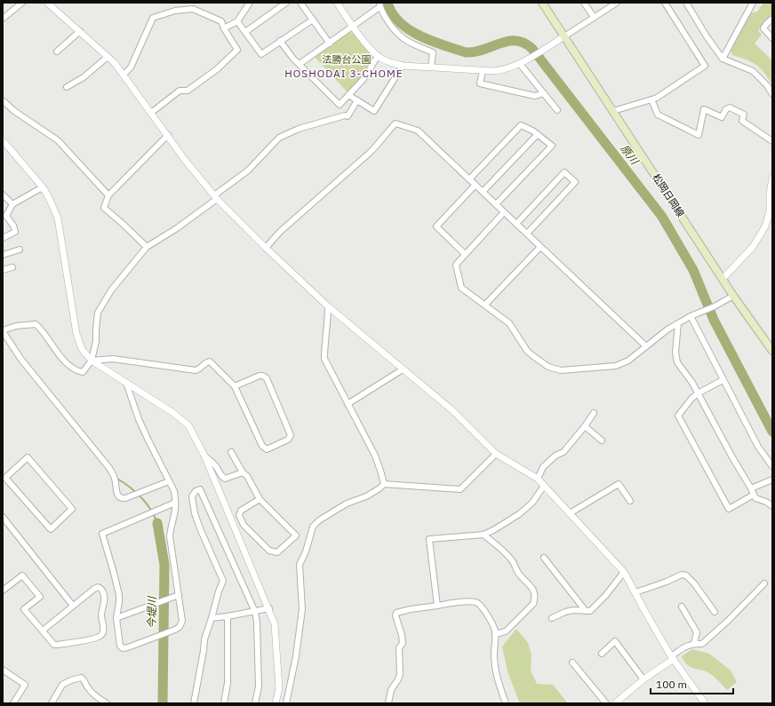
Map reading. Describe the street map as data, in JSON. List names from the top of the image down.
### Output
{
  "streets": {
    "main road": ["松岡日岡線"]
  },
  "districts": ["HOSHODAI 3-CHOME"],
  "water": ["原川", "今堤川"],
  "parks": ["法勝台公園"],
  "scale_bar": "100 m"
}
